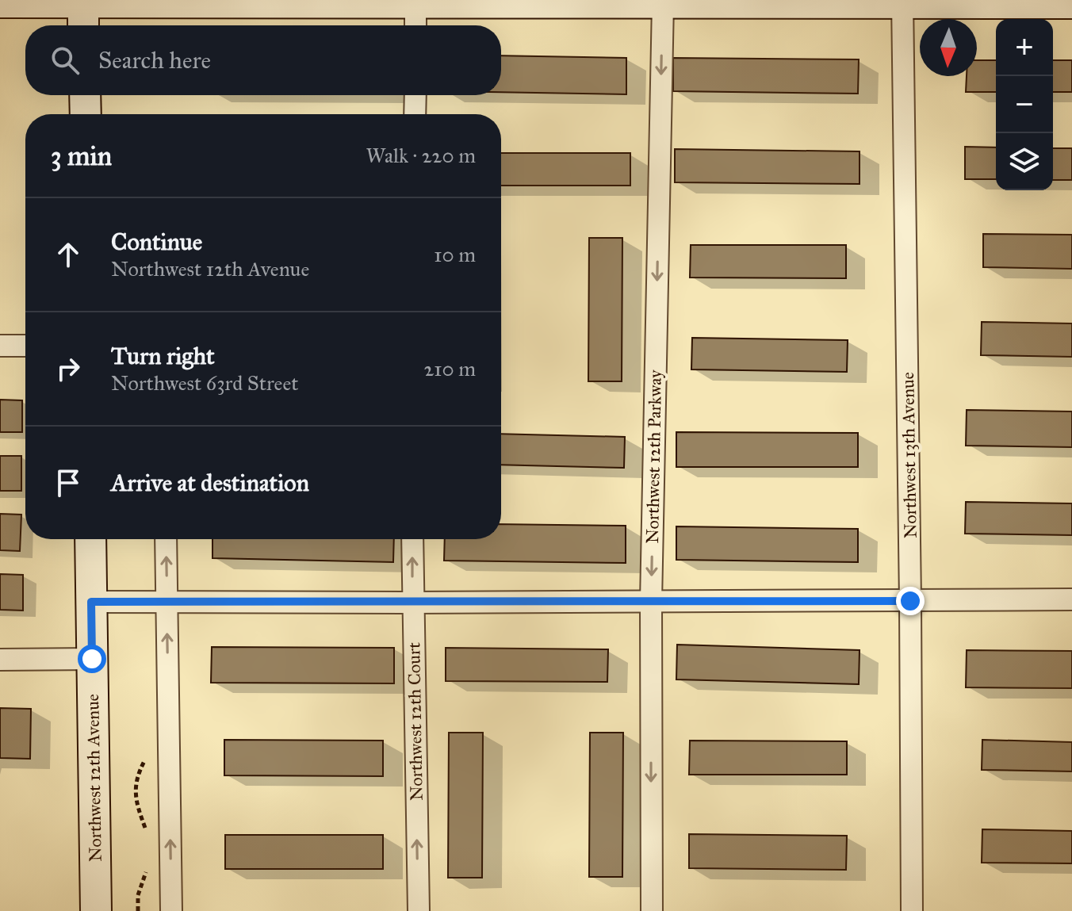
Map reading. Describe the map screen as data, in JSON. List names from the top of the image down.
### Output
{
  "streets": {
    "main road": ["Northwest 12th Avenue"],
    "street": ["Northwest 13th Avenue", "Northwest 12th Parkway", "Northwest 12th Court"]
  },
  "one_way": ["Northwest 12th Parkway", "Northwest 12th Court"],
  "north": "bottom",
  "page": {
    "map_buttons": ["+", "−"],
    "search": "Search here",
    "heading": ["3 min", "Walk · 220 m"],
    "list": [
      ["Continue", "Northwest 12th Avenue", "10 m"],
      ["Turn right", "Northwest 63rd Street", "210 m"],
      "Arrive at destination"
    ]
  }
}
